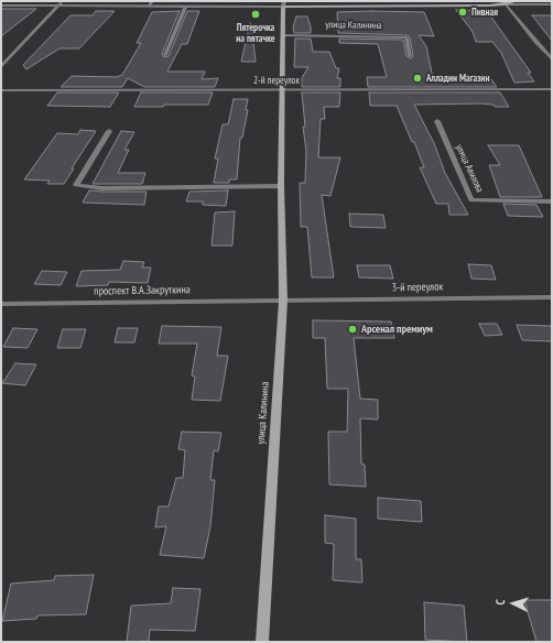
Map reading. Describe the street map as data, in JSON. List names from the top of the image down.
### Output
{
  "streets": {
    "main road": ["улица Калинина"],
    "street": [
      "2-й переулок",
      "улица Авилова",
      "3-й переулок",
      "проспект В.А.Закруткина"
    ]
  },
  "crossings": [
    ["улица Калинина", "2-й переулок"],
    ["улица Калинина", "3-й переулок"],
    ["улица Калинина", "проспект В.А.Закруткина"],
    ["3-й переулок", "проспект В.А.Закруткина"]
  ],
  "places": [
    "Пивная",
    "Пятерочка на пятачке",
    "Алладин Магазин",
    "Арсенал премиум"
  ],
  "north": "left"
}
